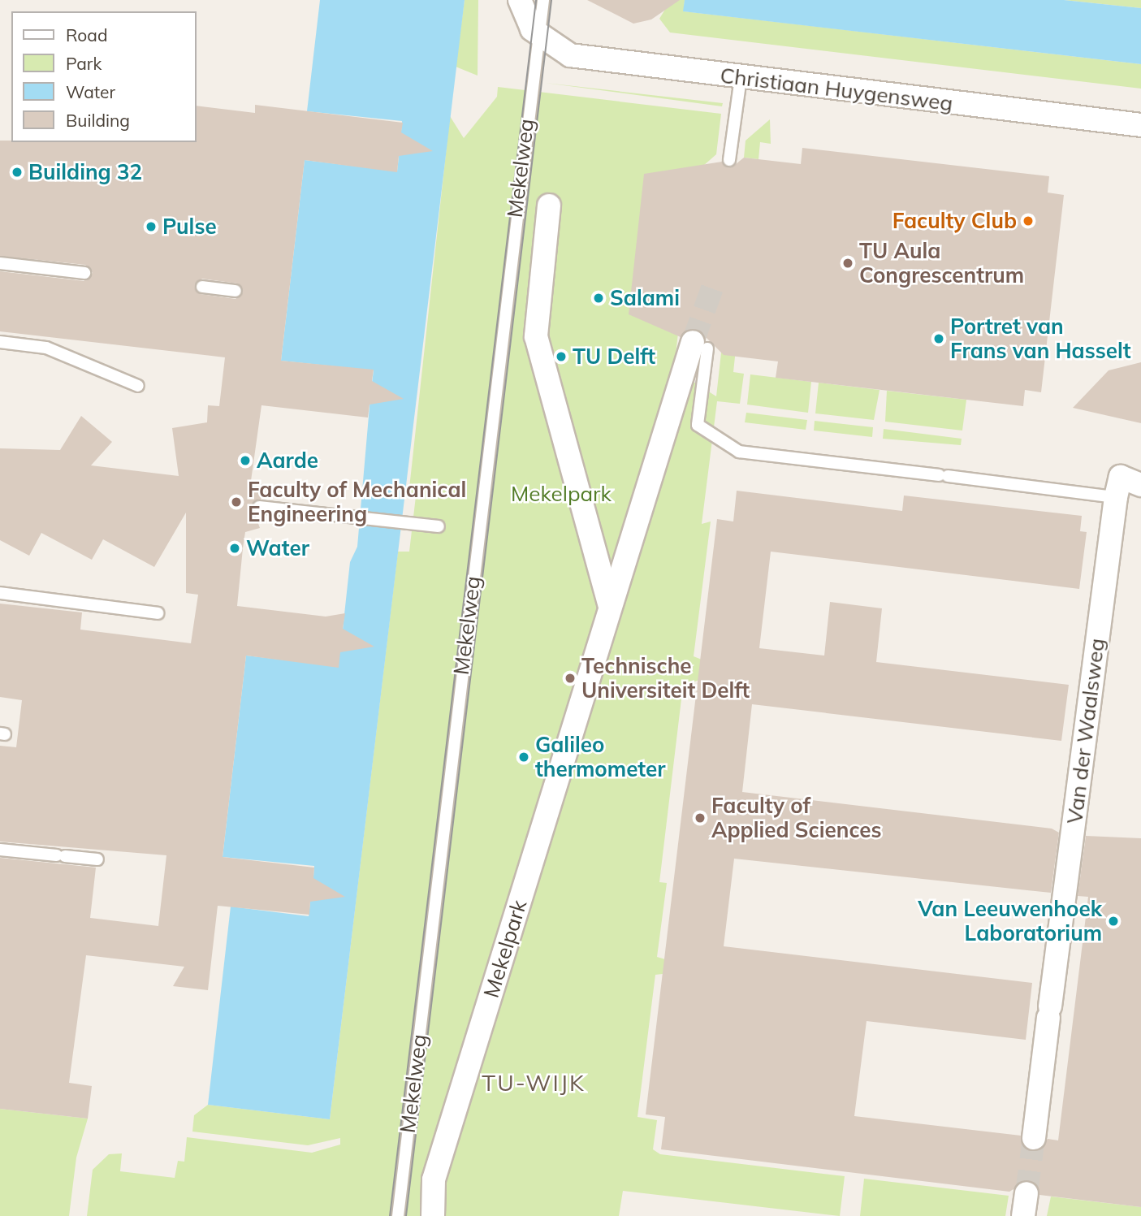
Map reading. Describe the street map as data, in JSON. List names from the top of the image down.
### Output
{
  "streets": {
    "street": ["Christiaan Huygensweg", "Van der Waalsweg", "Mekelpark"],
    "lane": ["Mekelweg"]
  },
  "crossings": [
    ["Christiaan Huygensweg", "Mekelweg"]
  ],
  "districts": ["TU-WIJK"],
  "parks": ["Mekelpark"],
  "places": [
    "Building 32",
    "Faculty Club",
    "Pulse",
    "TU Aula Congrescentrum",
    "Salami",
    "Portret van Frans van Hasselt",
    "TU Delft",
    "Aarde",
    "Faculty of Mechanical Engineering",
    "Water",
    "Technische Universiteit Delft",
    "Galileo thermometer",
    "Faculty of Applied Sciences",
    "Van Leeuwenhoek Laboratorium"
  ],
  "legend": [
    "Road",
    "Park",
    "Water",
    "Building"
  ]
}
